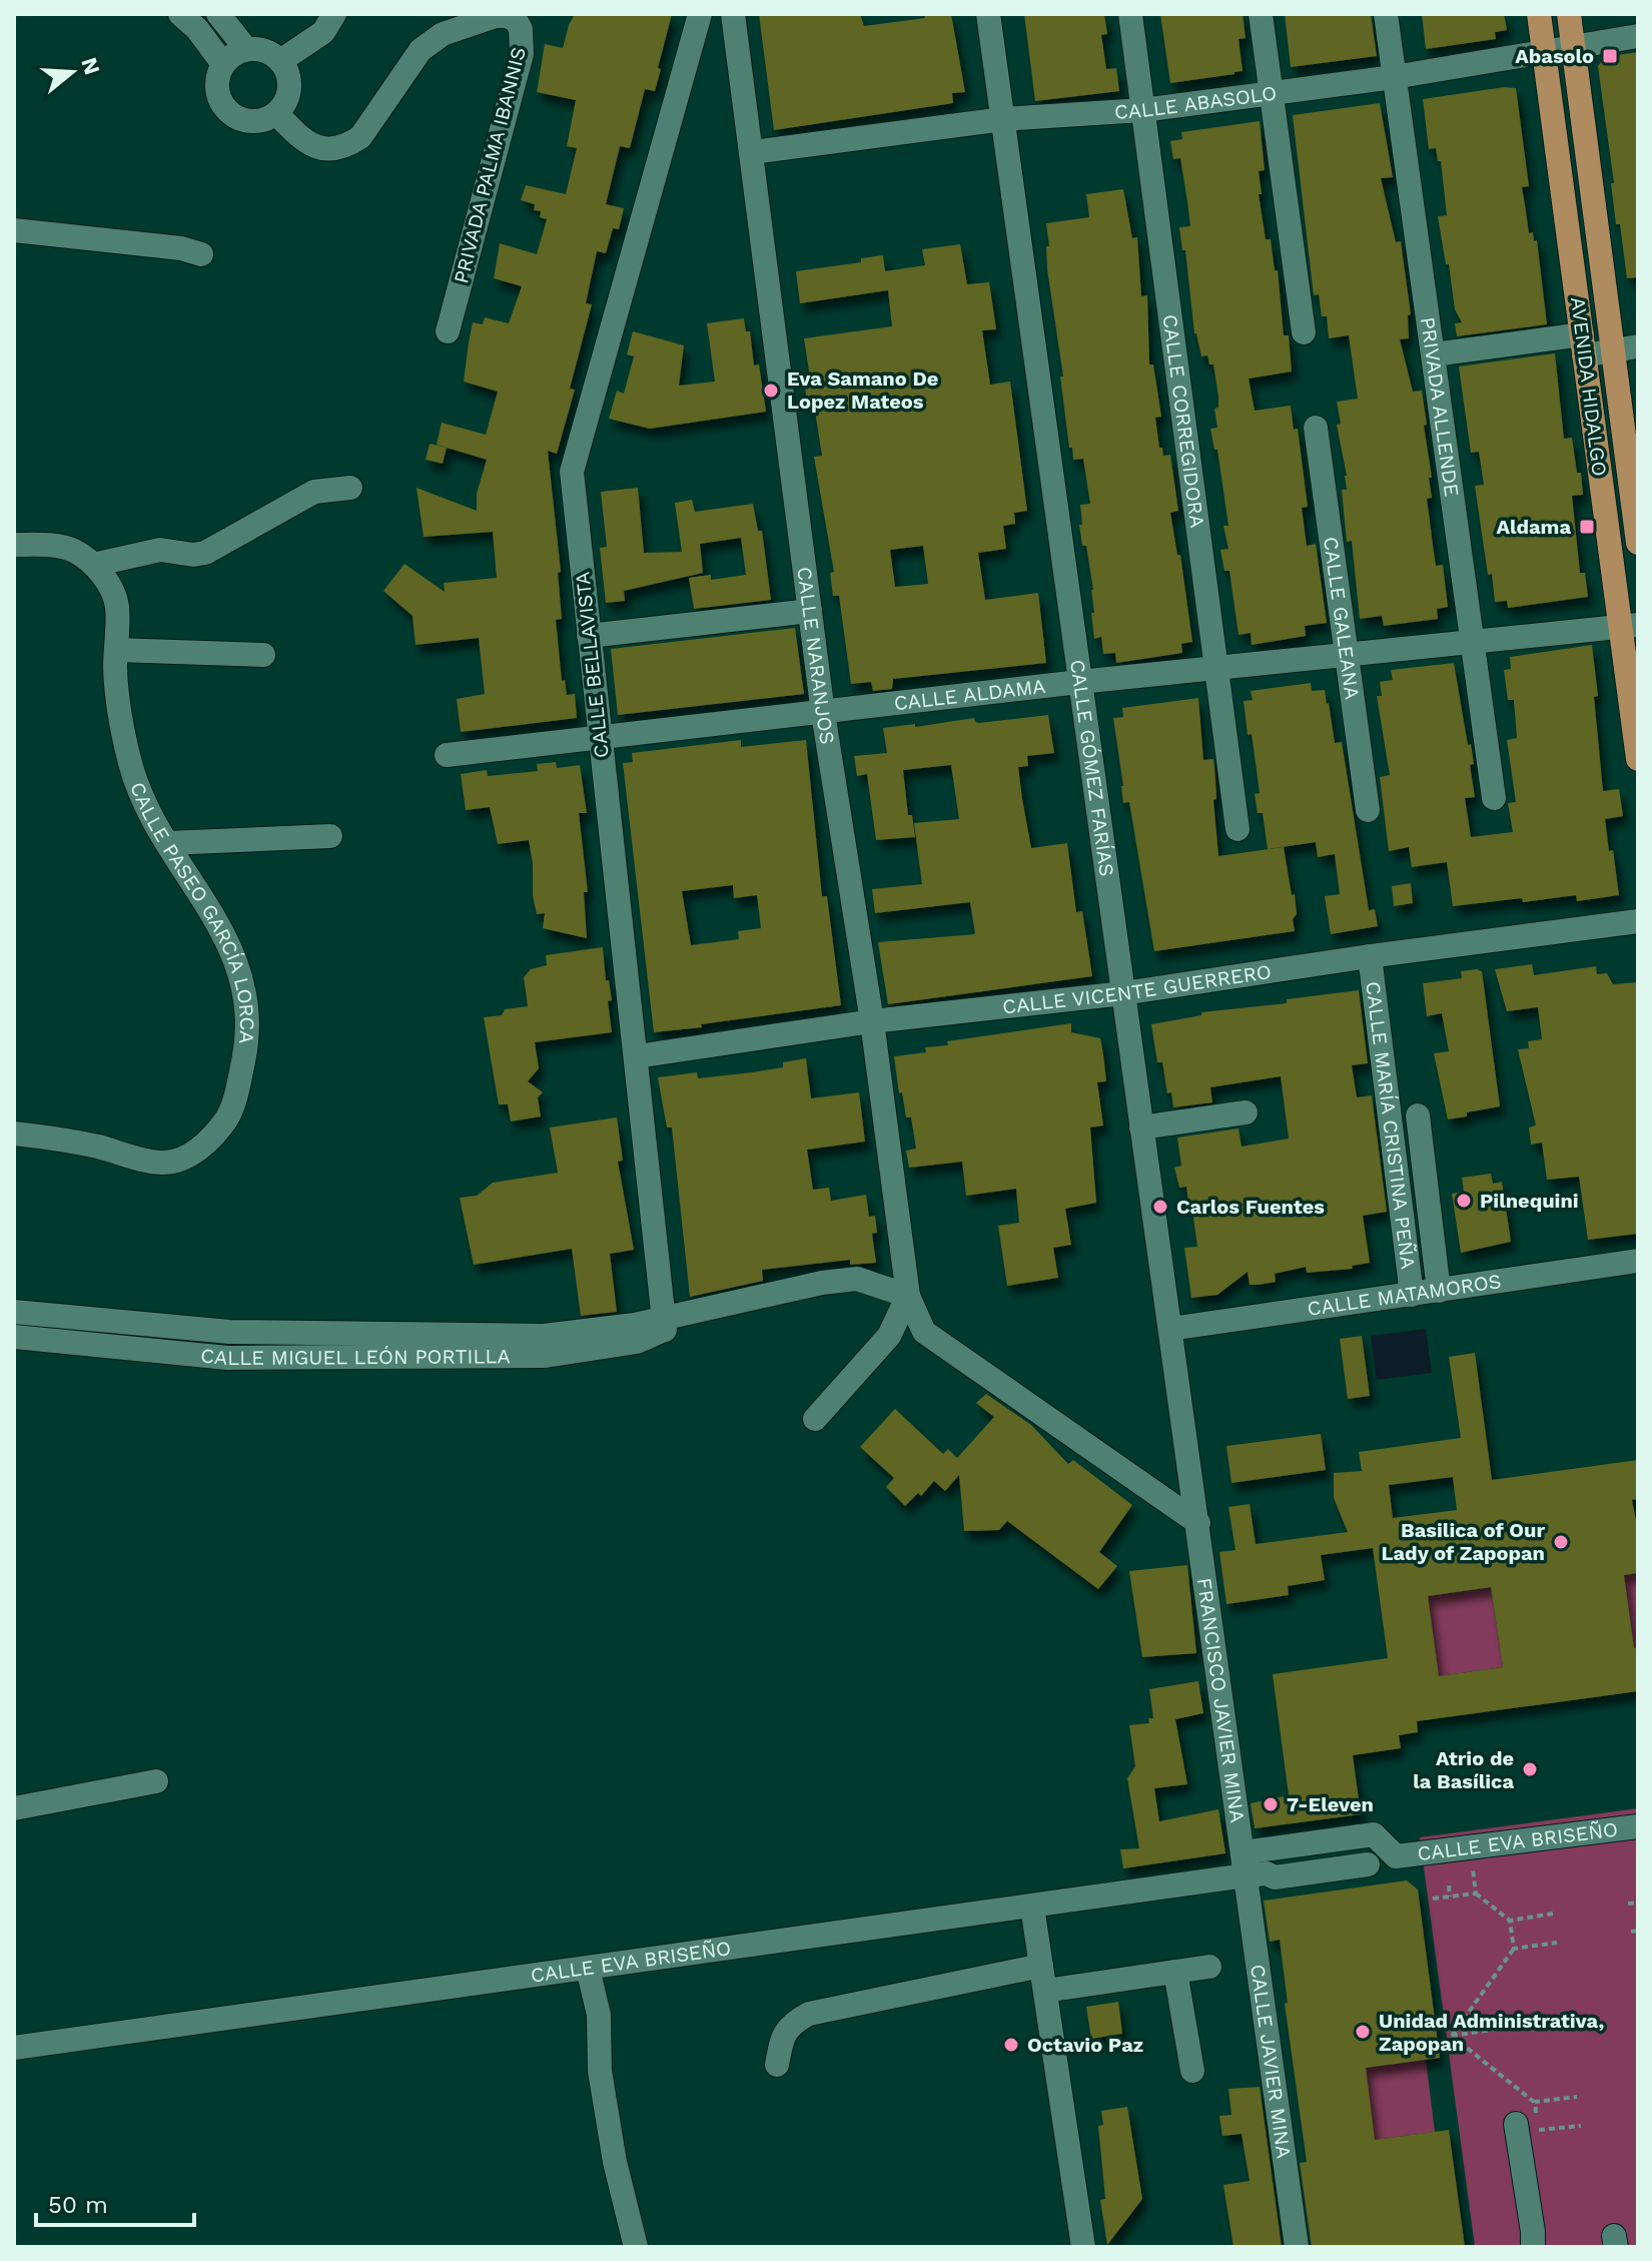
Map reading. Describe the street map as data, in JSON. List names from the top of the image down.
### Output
{
  "streets": {
    "main road": ["AVENIDA HIDALGO"],
    "street": [
      "CALLE ABASOLO",
      "PRIVADA PALMA IBANNIS",
      "PRIVADA ALLENDE",
      "CALLE CORREGIDORA",
      "CALLE GALEANA",
      "CALLE NARANJOS",
      "CALLE BELLAVISTA",
      "CALLE ALDAMA",
      "CALLE GÓMEZ FARÍAS",
      "CALLE PASEO GARCÍA LORCA",
      "CALLE VICENTE GUERRERO",
      "CALLE MARÍA CRISTINA PEÑA",
      "CALLE MATAMOROS",
      "CALLE MIGUEL LEÓN PORTILLA",
      "FRANCISCO JAVIER MINA",
      "CALLE EVA BRISEÑO",
      "CALLE JAVIER MINA"
    ]
  },
  "crossings": [
    ["CALLE ABASOLO", "AVENIDA HIDALGO"],
    ["CALLE ABASOLO", "PRIVADA ALLENDE"],
    ["CALLE ABASOLO", "CALLE CORREGIDORA"],
    ["CALLE ABASOLO", "CALLE NARANJOS"],
    ["CALLE ABASOLO", "CALLE GÓMEZ FARÍAS"],
    ["AVENIDA HIDALGO", "CALLE ALDAMA"],
    ["PRIVADA ALLENDE", "CALLE ALDAMA"],
    ["CALLE CORREGIDORA", "CALLE ALDAMA"],
    ["CALLE GALEANA", "CALLE ALDAMA"],
    ["CALLE NARANJOS", "CALLE ALDAMA"],
    ["CALLE NARANJOS", "CALLE GÓMEZ FARÍAS"],
    ["CALLE NARANJOS", "CALLE VICENTE GUERRERO"],
    ["CALLE NARANJOS", "CALLE MIGUEL LEÓN PORTILLA"],
    ["CALLE NARANJOS", "FRANCISCO JAVIER MINA"],
    ["CALLE BELLAVISTA", "CALLE ALDAMA"],
    ["CALLE BELLAVISTA", "CALLE VICENTE GUERRERO"],
    ["CALLE BELLAVISTA", "CALLE MIGUEL LEÓN PORTILLA"],
    ["CALLE ALDAMA", "CALLE GÓMEZ FARÍAS"],
    ["CALLE GÓMEZ FARÍAS", "CALLE VICENTE GUERRERO"],
    ["CALLE GÓMEZ FARÍAS", "CALLE MATAMOROS"],
    ["CALLE GÓMEZ FARÍAS", "FRANCISCO JAVIER MINA"],
    ["CALLE VICENTE GUERRERO", "CALLE MARÍA CRISTINA PEÑA"],
    ["CALLE MARÍA CRISTINA PEÑA", "CALLE MATAMOROS"],
    ["FRANCISCO JAVIER MINA", "CALLE EVA BRISEÑO"],
    ["FRANCISCO JAVIER MINA", "CALLE JAVIER MINA"],
    ["CALLE EVA BRISEÑO", "CALLE JAVIER MINA"]
  ],
  "places": {
    "transit": ["Abasolo", "Aldama"],
    "other": [
      "Eva Samano De Lopez Mateos",
      "Pilnequini",
      "Carlos Fuentes",
      "Basilica of Our Lady of Zapopan",
      "Atrio de la Basílica",
      "7-Eleven",
      "Unidad Administrativa, Zapopan",
      "Octavio Paz"
    ]
  },
  "scale_bar": "50 m",
  "north": "right"
}
